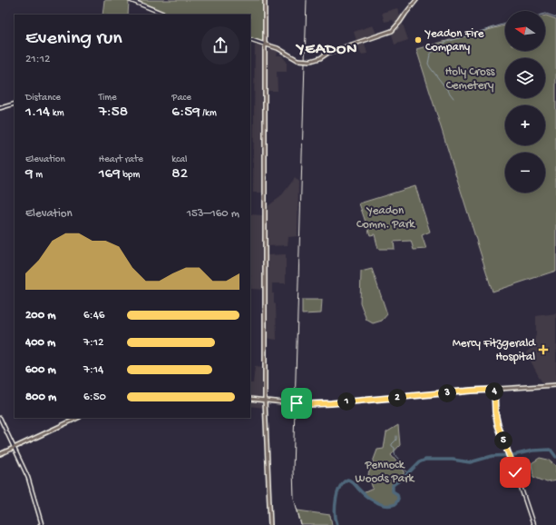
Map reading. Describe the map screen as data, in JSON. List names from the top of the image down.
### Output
{
  "districts": ["YEADON"],
  "parks": ["Holy Cross Cemetery", "Yeadon Comm. Park", "Pennock Woods Park"],
  "places": {
    "other": ["Yeadon Fire Company"],
    "health": ["Mercy Fitzgerald Hospital"]
  },
  "north": "left",
  "page": {
    "map_buttons": ["+", "−"],
    "heading": ["Evening run", "21:12"],
    "stats": [
      ["Distance", "1.14 km"],
      ["Time", "7:58"],
      ["Pace", "6:59 /km"],
      ["Elevation", "9 m"],
      ["Heart rate", "169 bpm"],
      ["kcal", "82"]
    ],
    "chart": ["Elevation", "153–160 m"],
    "list": [
      {
        "name": "200 m",
        "note": "6:46"
      },
      {
        "name": "400 m",
        "note": "7:12"
      },
      {
        "name": "600 m",
        "note": "7:14"
      },
      {
        "name": "800 m",
        "note": "6:50"
      }
    ],
    "pins": [
      "4",
      "3",
      "2",
      "1",
      "5"
    ]
  }
}
